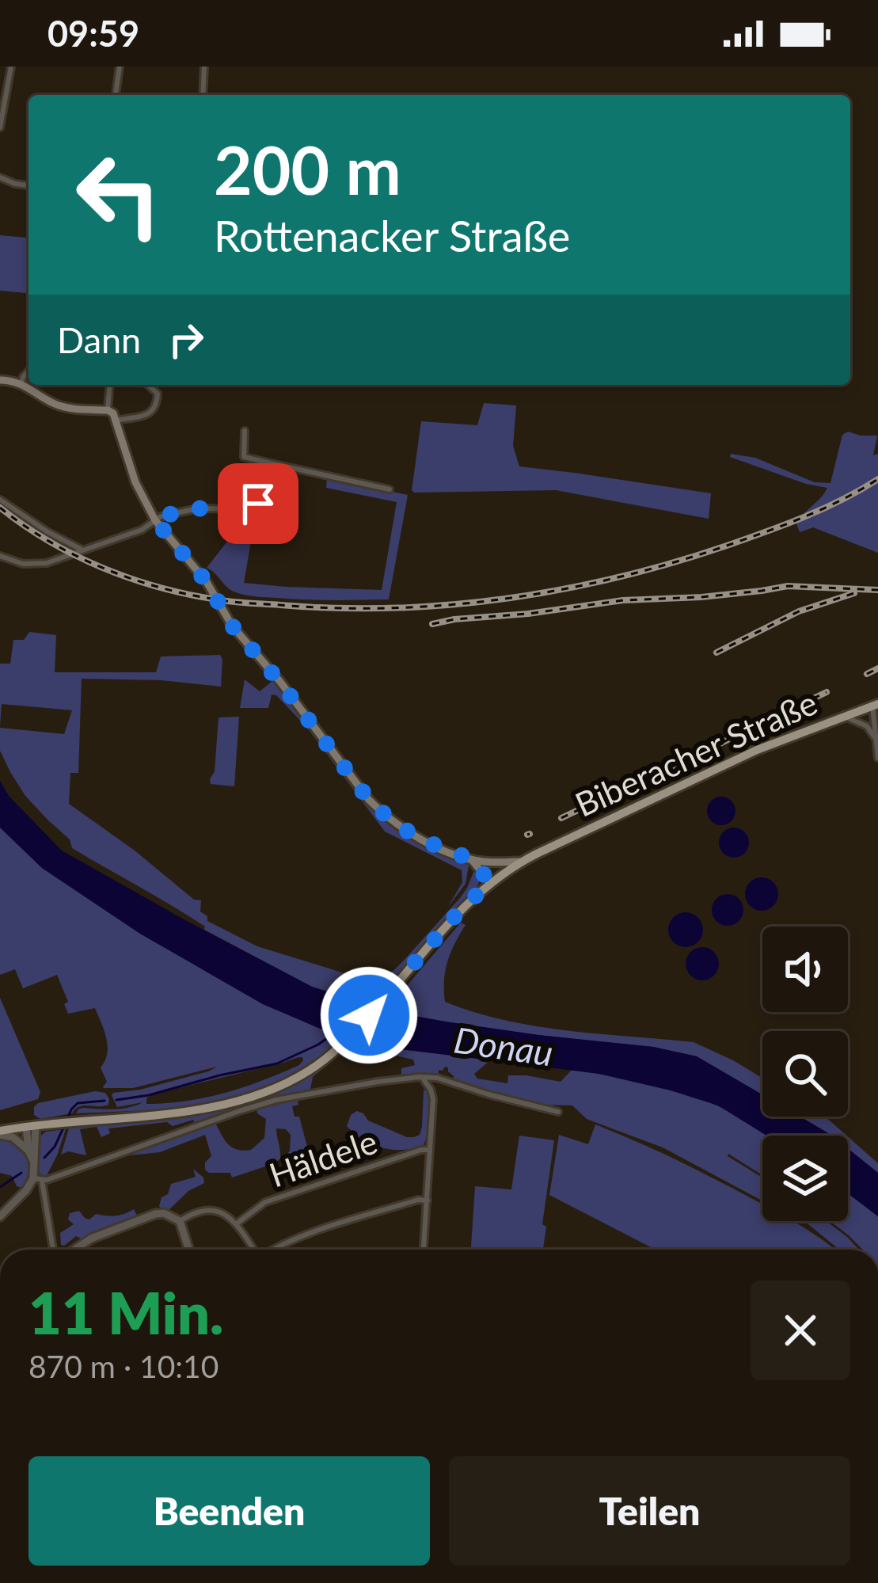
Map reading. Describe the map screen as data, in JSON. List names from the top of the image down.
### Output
{
  "streets": {
    "main road": ["Biberacher Straße"],
    "street": ["Häldele"]
  },
  "water": ["Donau"],
  "page": {
    "status": "09:59",
    "turn": ["200 m", "Rottenacker Straße"],
    "then": "Dann",
    "heading": ["11 Min.", "870 m · 10:10"],
    "buttons": ["Beenden", "Teilen"]
  }
}
